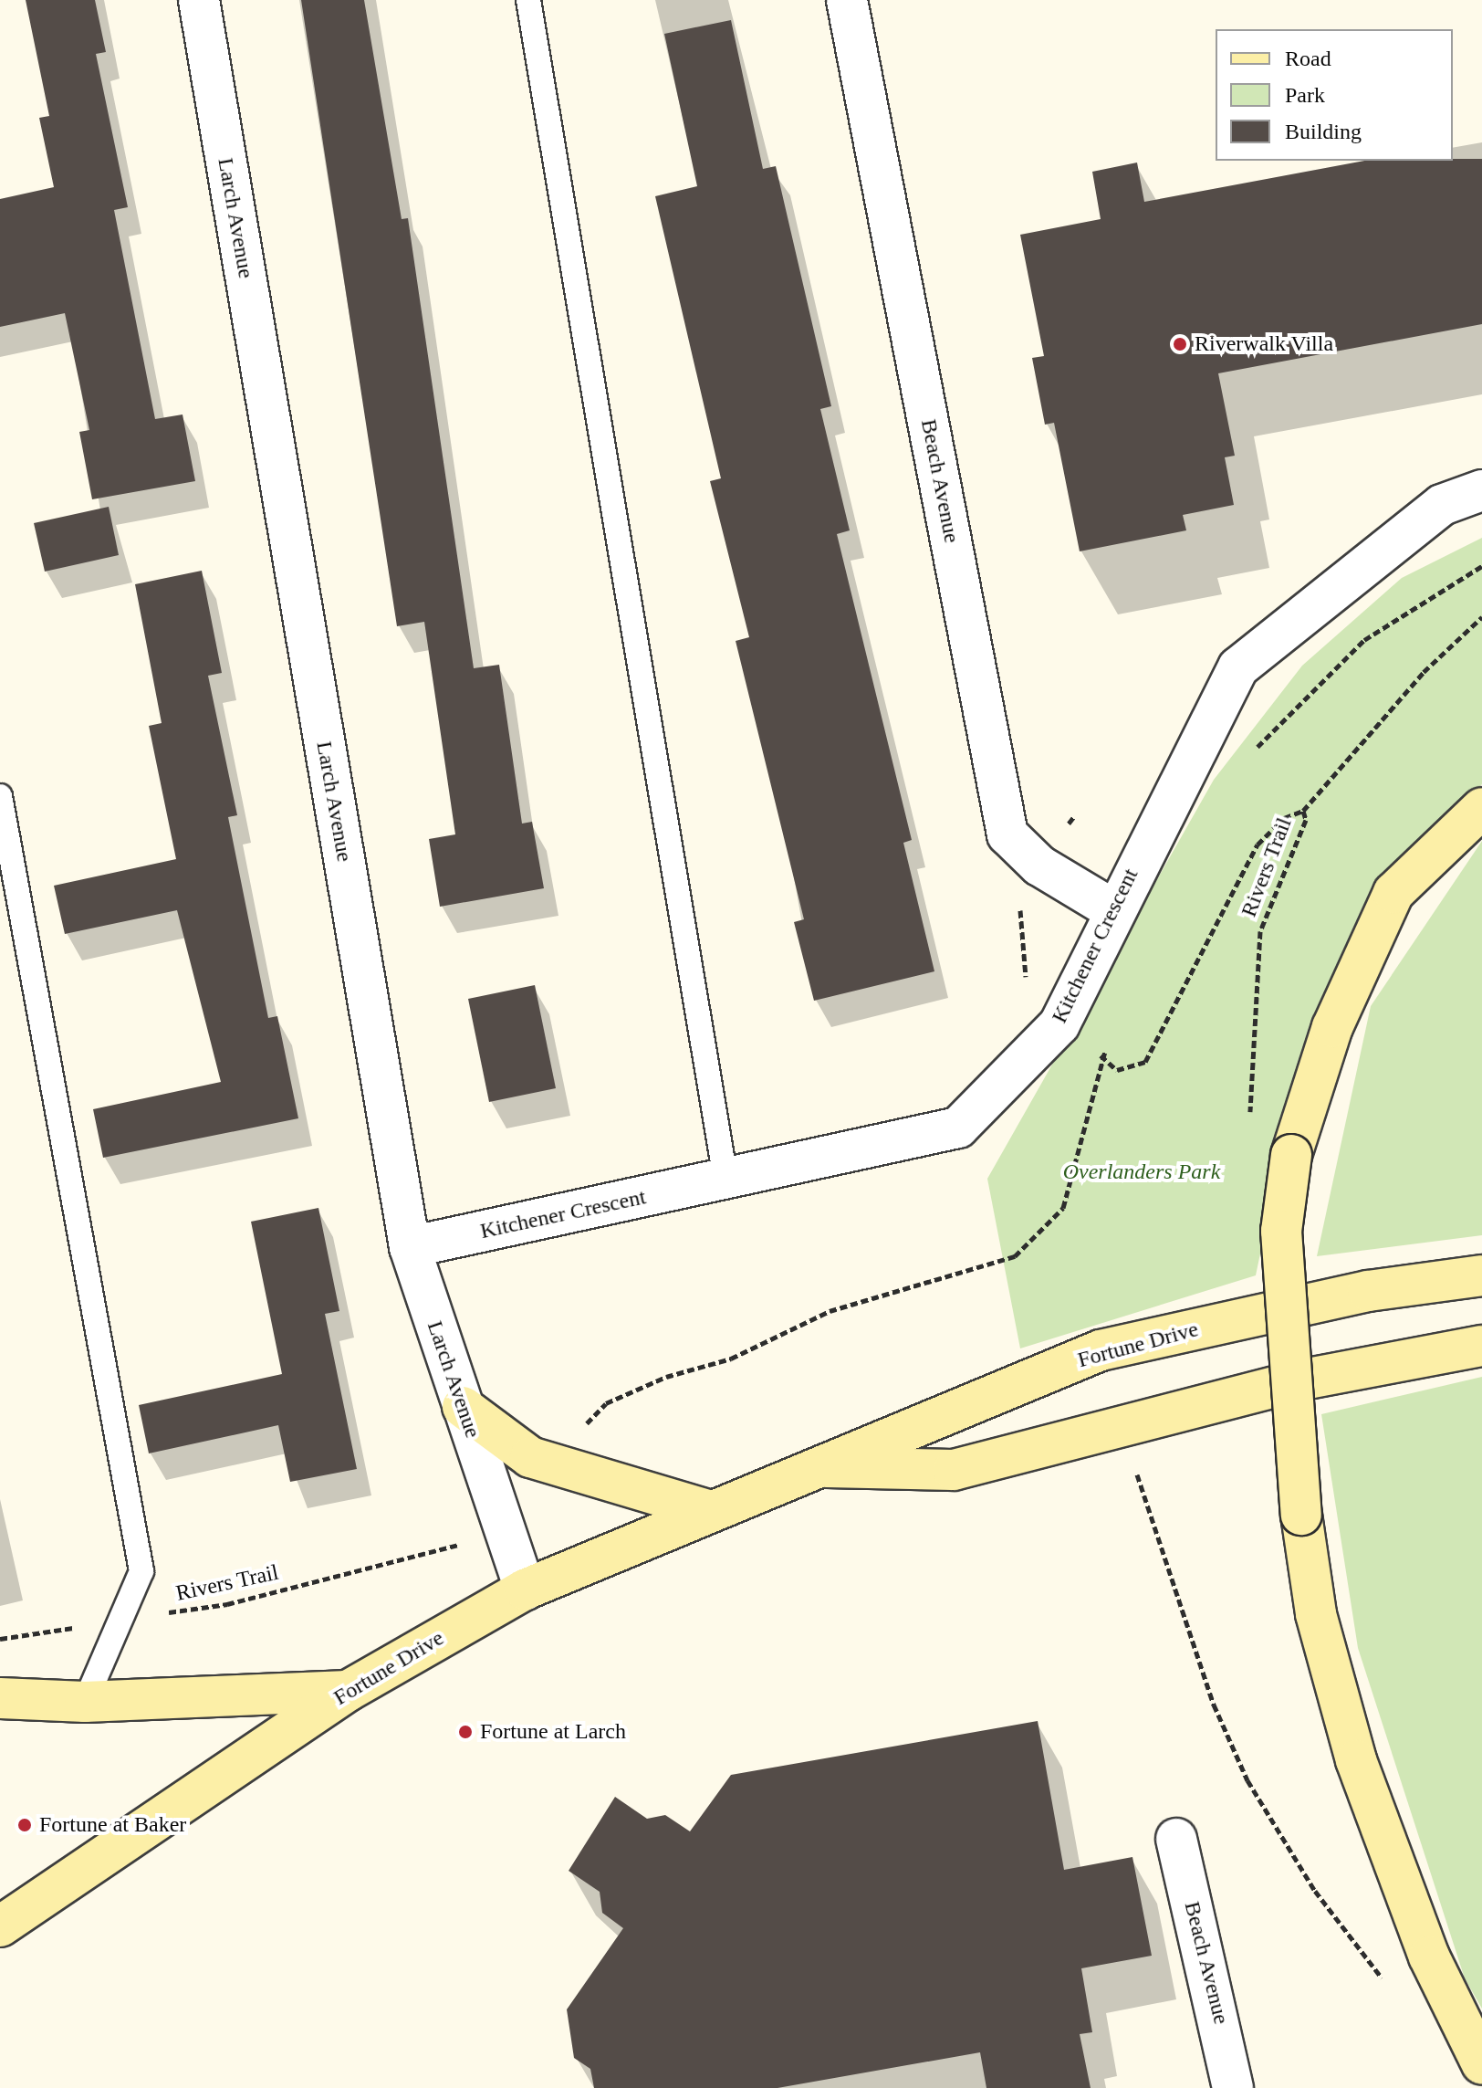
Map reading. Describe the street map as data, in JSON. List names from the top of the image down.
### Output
{
  "streets": {
    "main road": ["Fortune Drive"],
    "street": ["Larch Avenue", "Beach Avenue", "Kitchener Crescent"],
    "path": ["Rivers Trail"]
  },
  "crossings": [
    ["Larch Avenue", "Kitchener Crescent"],
    ["Larch Avenue", "Fortune Drive"],
    ["Beach Avenue", "Kitchener Crescent"]
  ],
  "parks": ["Overlanders Park"],
  "places": ["Riverwalk Villa", "Fortune at Larch", "Fortune at Baker"],
  "legend": ["Road", "Park", "Building"]
}
